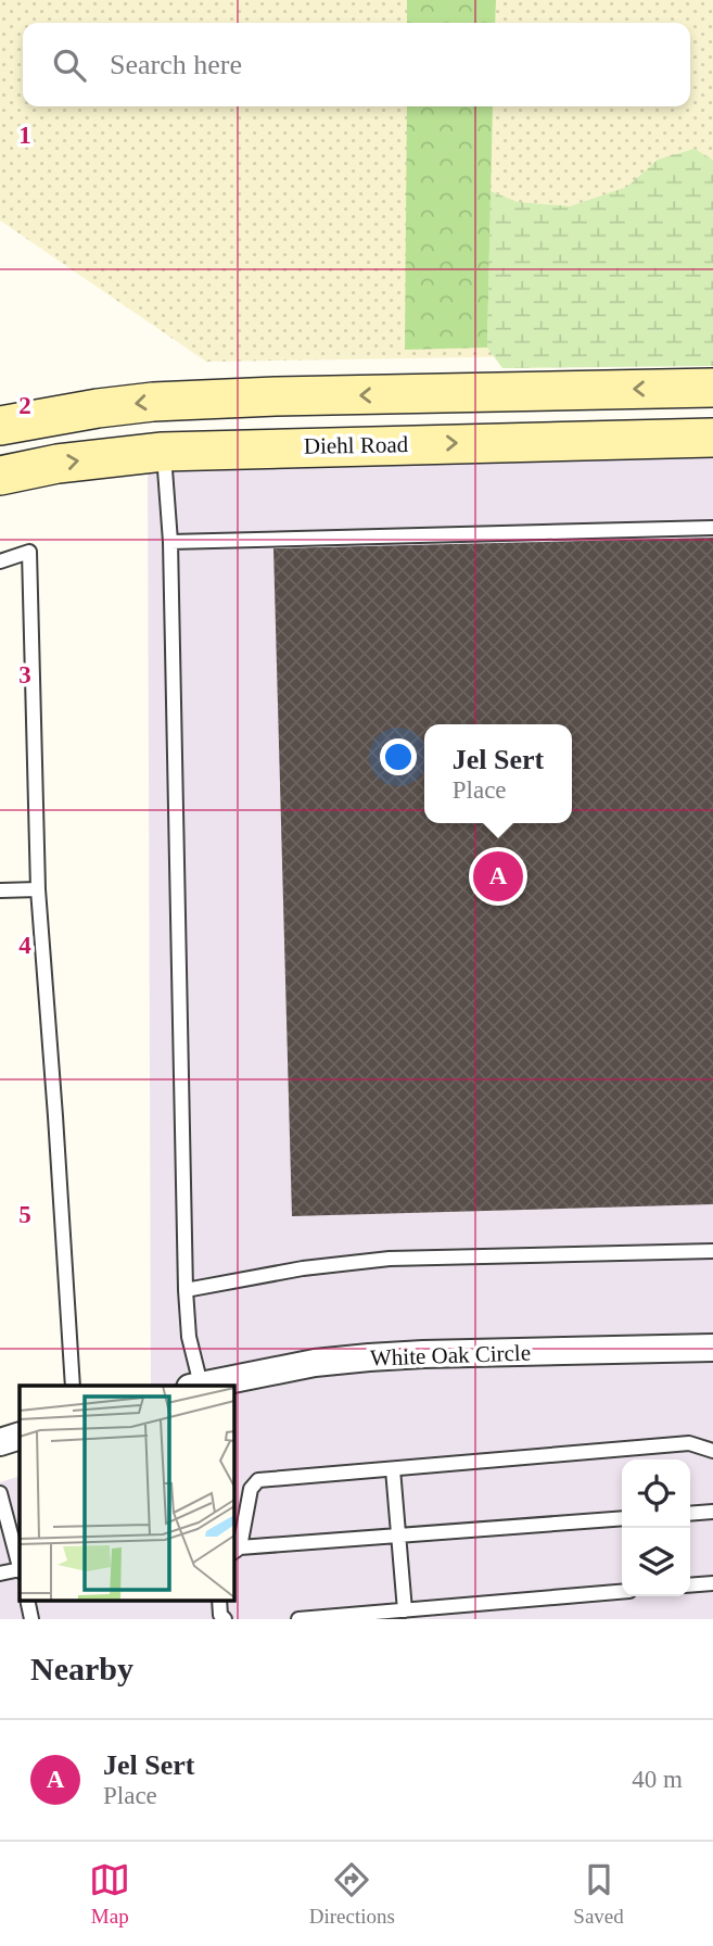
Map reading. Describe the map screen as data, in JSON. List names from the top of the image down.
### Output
{
  "streets": {
    "street": ["Diehl Road", "White Oak Circle"]
  },
  "page": {
    "search": "Search here",
    "popup": ["Jel Sert", "Place"],
    "pins": "A",
    "heading": "Nearby",
    "list": [
      {
        "mark": "A",
        "name": "Jel Sert",
        "note": "Place",
        "value": "40 m"
      }
    ],
    "nav": ["Map", "Directions", "Saved"]
  },
  "grid": {
    "rows": [
      "1",
      "2",
      "3",
      "4",
      "5"
    ]
  }
}
